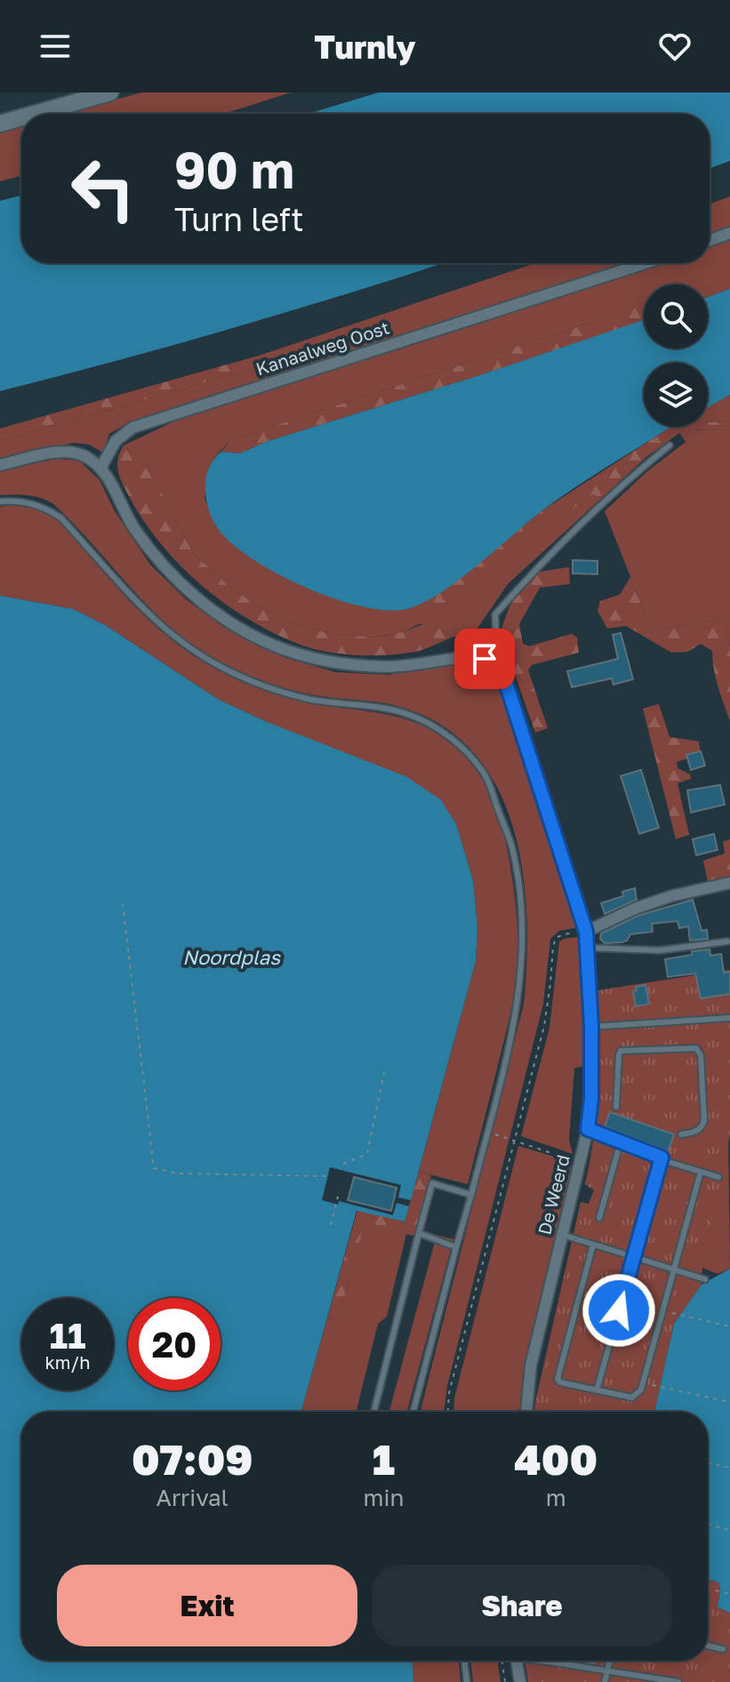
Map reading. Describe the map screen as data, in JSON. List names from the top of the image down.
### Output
{
  "streets": {
    "street": ["Kanaalweg Oost", "De Weerd"]
  },
  "water": ["Noordplas"],
  "page": {
    "header": "Turnly",
    "turn": ["90 m", "Turn left"],
    "speed": "11 km/h",
    "limit": "20",
    "eta": [
      "07:09",
      "Arrival",
      "1",
      "min",
      "400",
      "m"
    ],
    "buttons": ["Exit", "Share"]
  }
}
